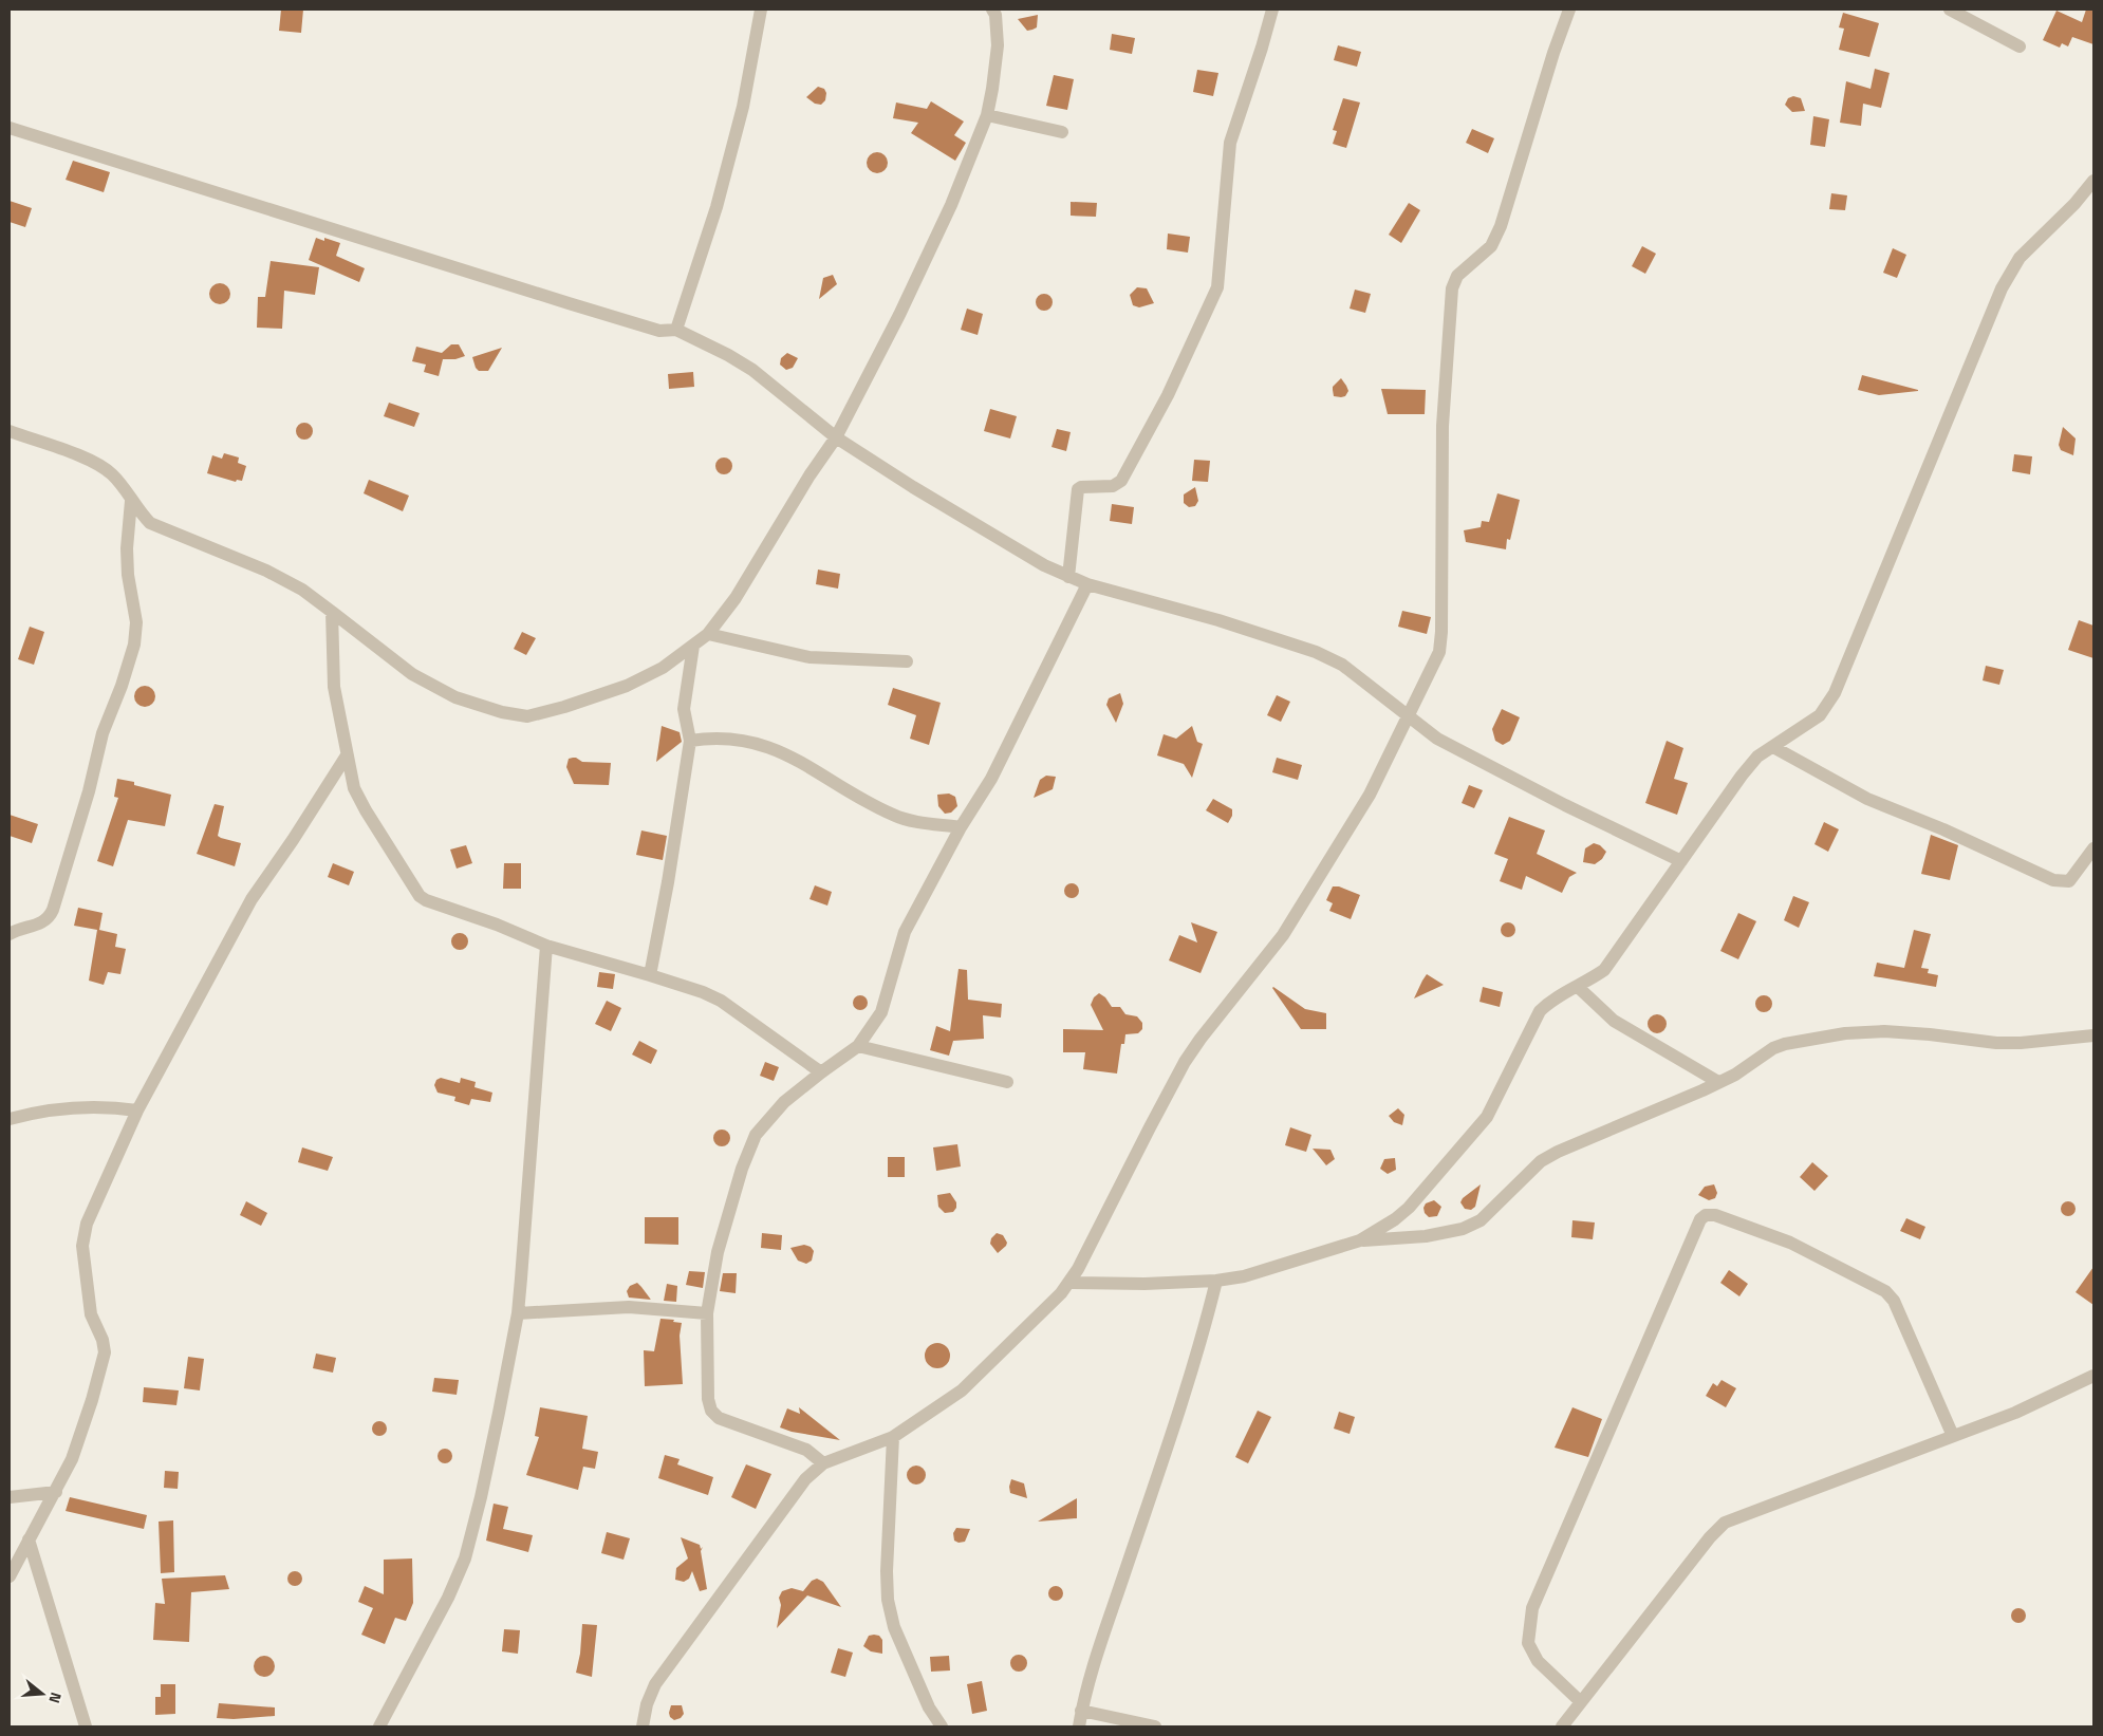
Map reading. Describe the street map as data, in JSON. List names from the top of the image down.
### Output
{
  "north": "right"
}
